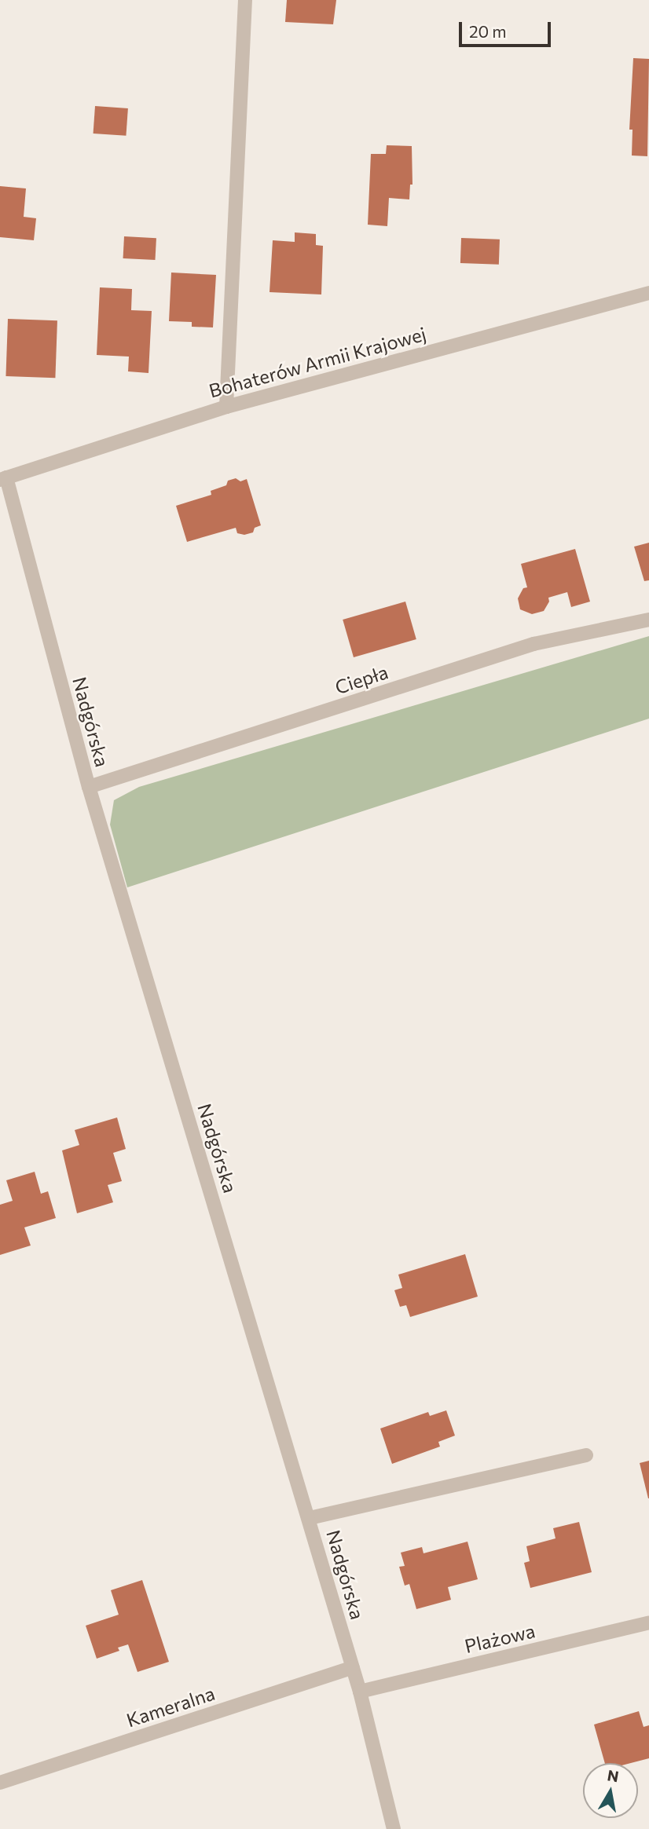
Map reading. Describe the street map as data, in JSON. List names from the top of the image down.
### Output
{
  "streets": {
    "street": [
      "Bohaterów Armii Krajowej",
      "Ciepła",
      "Nadgórska",
      "Plażowa",
      "Kameralna"
    ]
  },
  "crossings": [
    ["Bohaterów Armii Krajowej", "Nadgórska"],
    ["Ciepła", "Nadgórska"],
    ["Nadgórska", "Plażowa"],
    ["Nadgórska", "Kameralna"]
  ],
  "scale_bar": "20 m",
  "north": "top"
}
